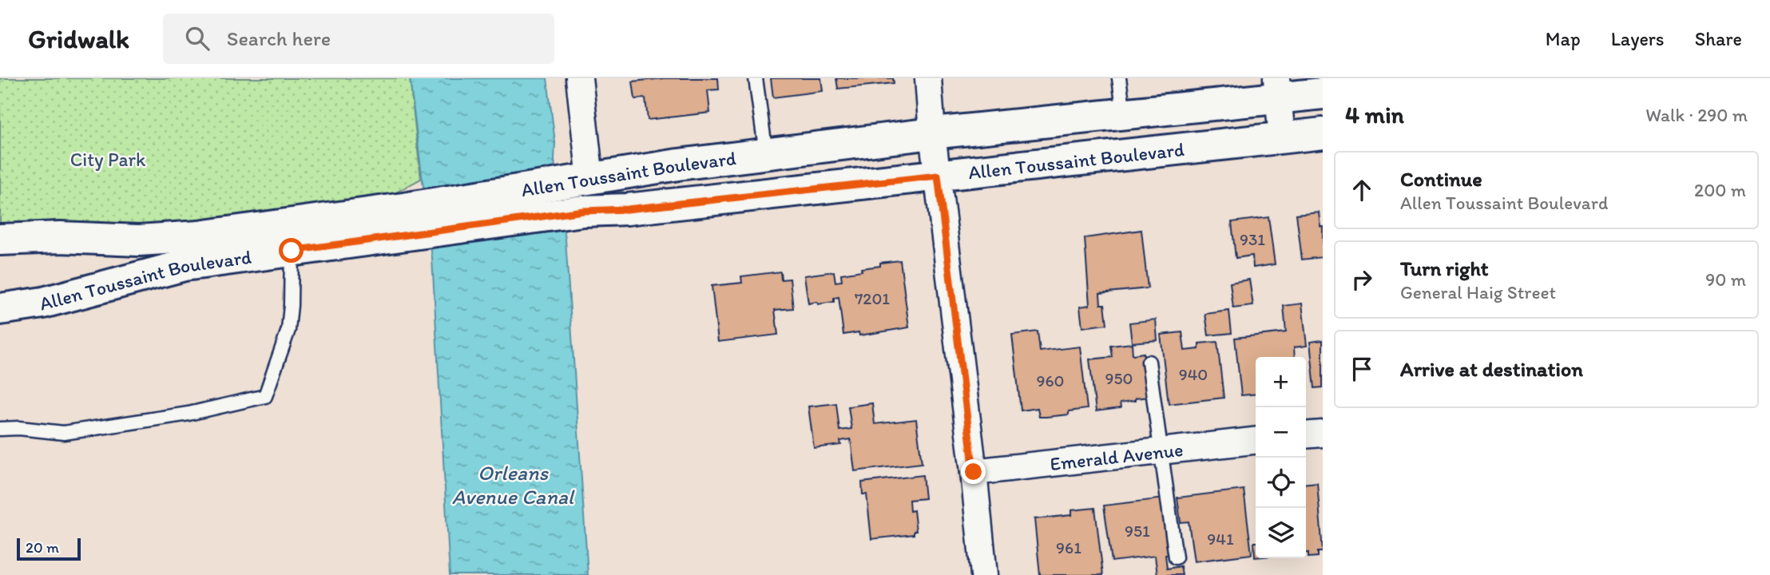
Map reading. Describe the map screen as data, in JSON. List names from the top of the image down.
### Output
{
  "streets": {
    "main road": ["Allen Toussaint Boulevard"],
    "street": ["Emerald Avenue"]
  },
  "water": ["Orleans Avenue Canal"],
  "parks": ["City Park"],
  "house_numbers": [
    "931",
    "7201",
    "940",
    "950",
    "960",
    "951",
    "941",
    "961"
  ],
  "scale_bar": "20 m",
  "page": {
    "header": "Gridwalk",
    "search": "Search here",
    "nav": ["Map", "Layers", "Share"],
    "heading": ["4 min", "Walk · 290 m"],
    "list": [
      ["Continue", "Allen Toussaint Boulevard", "200 m"],
      ["Turn right", "General Haig Street", "90 m"],
      "Arrive at destination"
    ],
    "map_buttons": ["+", "−"],
    "scale": "20 m"
  }
}
